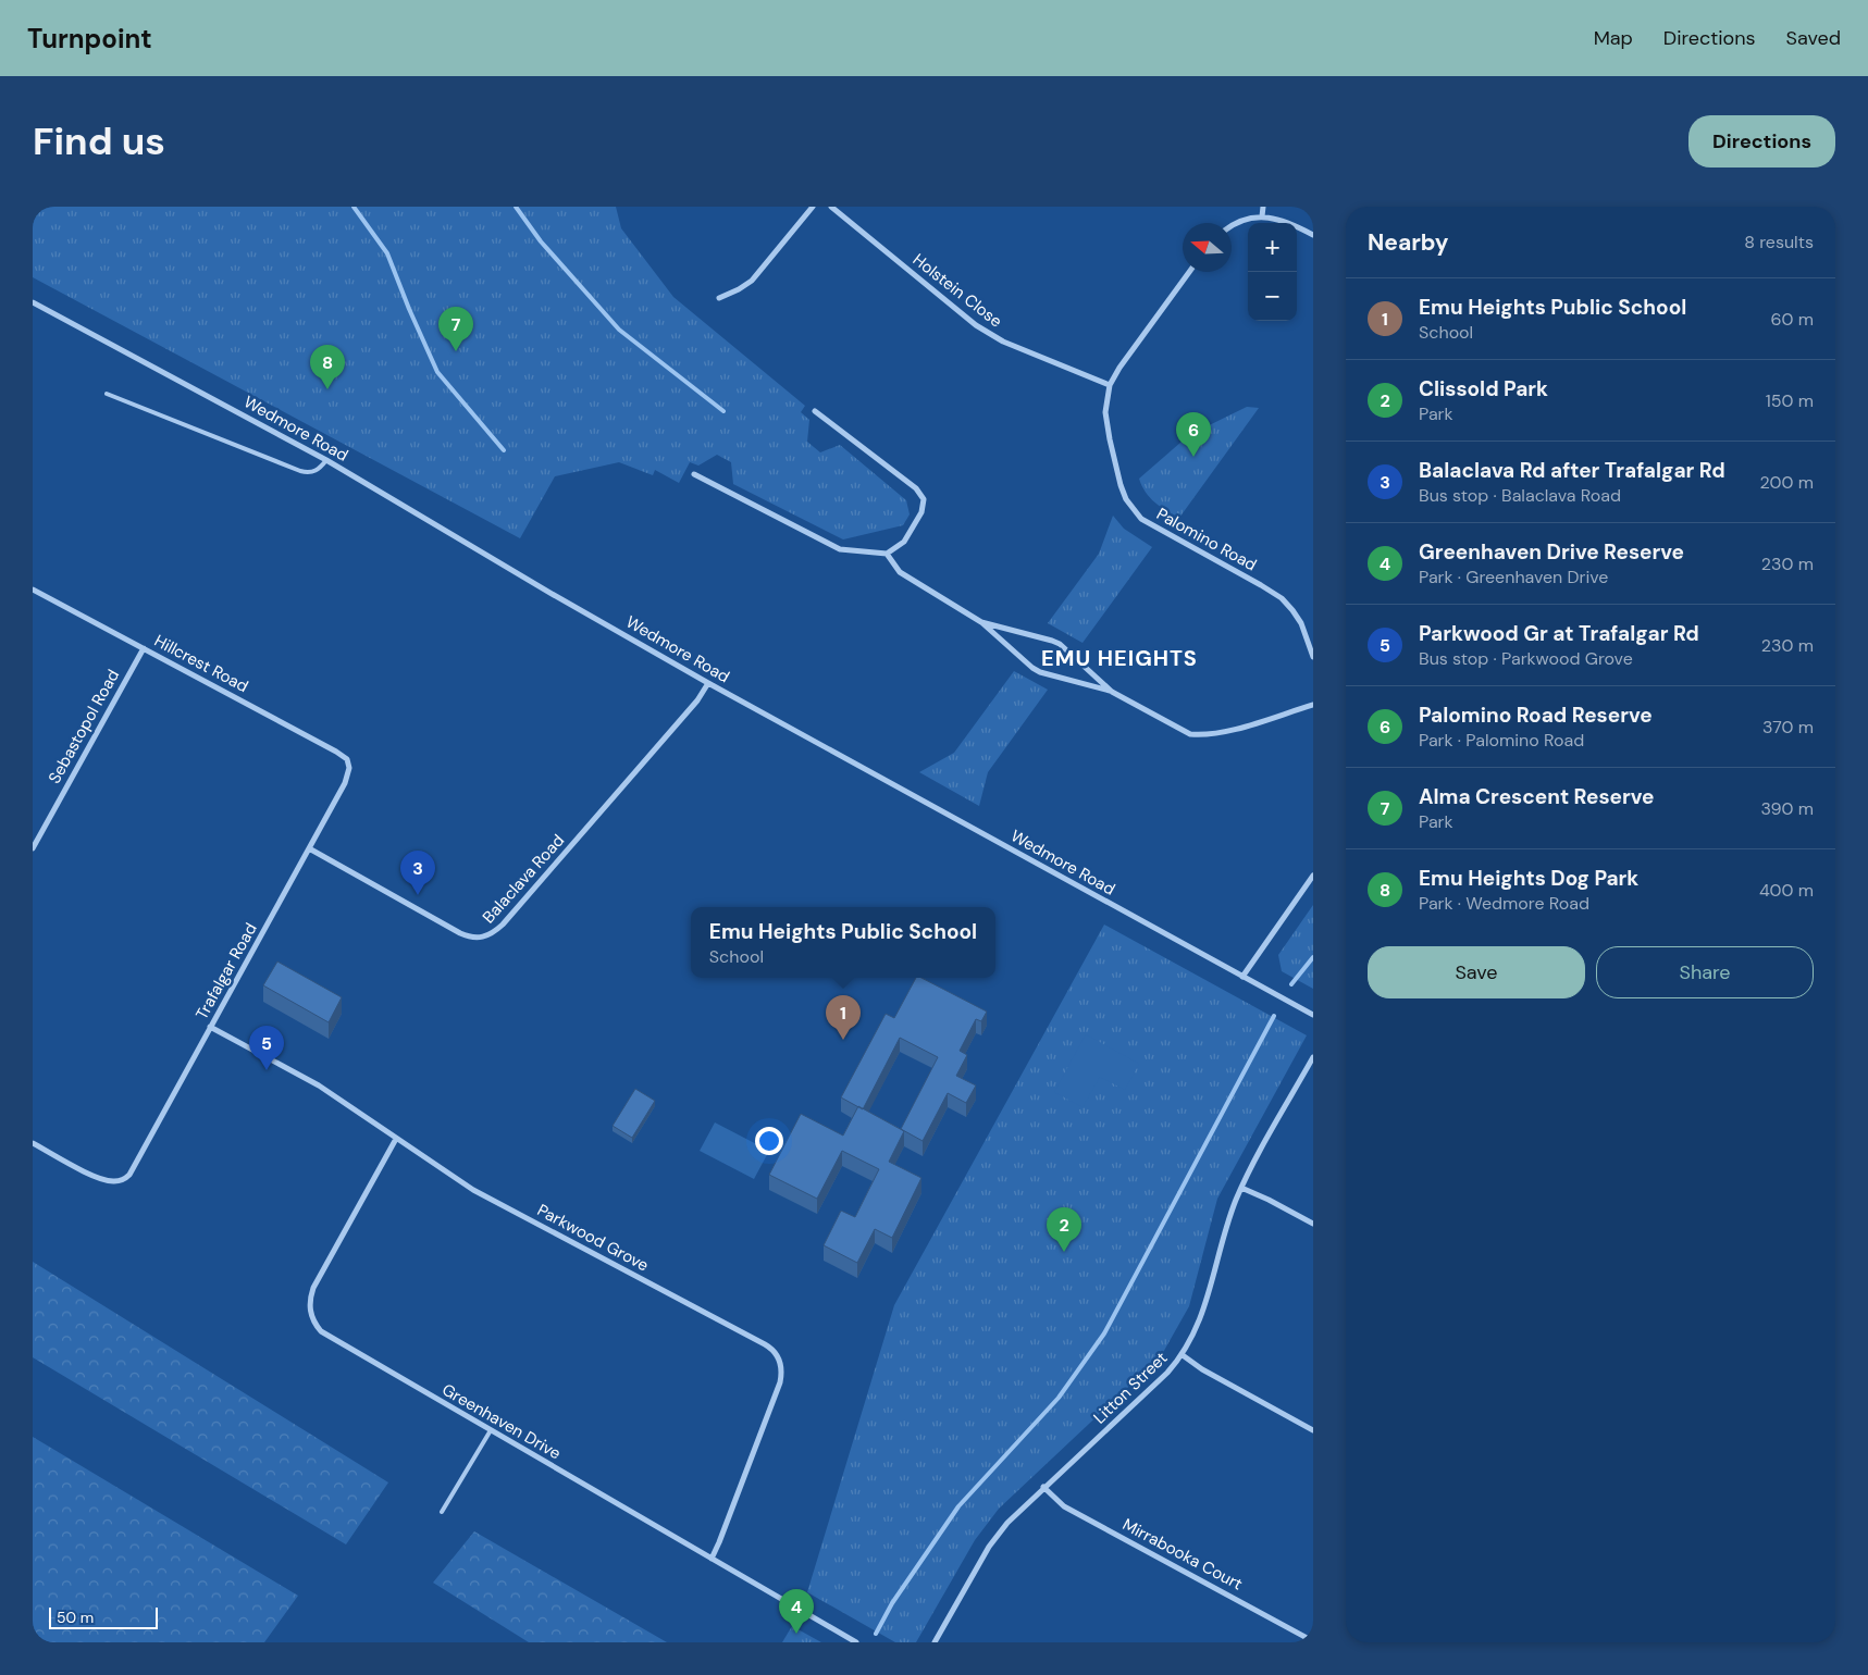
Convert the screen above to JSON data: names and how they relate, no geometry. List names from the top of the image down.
{
  "streets": {
    "street": [
      "Holstein Close",
      "Wedmore Road",
      "Palomino Road",
      "Hillcrest Road",
      "Sebastopol Road",
      "Balaclava Road",
      "Trafalgar Road",
      "Parkwood Grove",
      "Litton Street",
      "Greenhaven Drive",
      "Mirrabooka Court"
    ]
  },
  "crossings": [
    ["Holstein Close", "Palomino Road"],
    ["Wedmore Road", "Balaclava Road"],
    ["Hillcrest Road", "Sebastopol Road"],
    ["Hillcrest Road", "Trafalgar Road"],
    ["Balaclava Road", "Trafalgar Road"],
    ["Trafalgar Road", "Parkwood Grove"],
    ["Parkwood Grove", "Greenhaven Drive"],
    ["Litton Street", "Mirrabooka Court"]
  ],
  "districts": ["EMU HEIGHTS"],
  "scale_bar": "50 m",
  "north": "left",
  "page": {
    "header": "Turnpoint",
    "nav": ["Map", "Directions", "Saved"],
    "buttons": [
      "Directions",
      ["Save", "Share"]
    ],
    "title": "Find us",
    "heading": ["Nearby", "8 results"],
    "map_buttons": ["+", "−"],
    "list": [
      {
        "mark": "1",
        "name": "Emu Heights Public School",
        "note": "School",
        "value": "60 m"
      },
      {
        "mark": "2",
        "name": "Clissold Park",
        "note": "Park",
        "value": "150 m"
      },
      {
        "mark": "3",
        "name": "Balaclava Rd after Trafalgar Rd",
        "note": "Bus stop · Balaclava Road",
        "value": "200 m"
      },
      {
        "mark": "4",
        "name": "Greenhaven Drive Reserve",
        "note": "Park · Greenhaven Drive",
        "value": "230 m"
      },
      {
        "mark": "5",
        "name": "Parkwood Gr at Trafalgar Rd",
        "note": "Bus stop · Parkwood Grove",
        "value": "230 m"
      },
      {
        "mark": "6",
        "name": "Palomino Road Reserve",
        "note": "Park · Palomino Road",
        "value": "370 m"
      },
      {
        "mark": "7",
        "name": "Alma Crescent Reserve",
        "note": "Park",
        "value": "390 m"
      },
      {
        "mark": "8",
        "name": "Emu Heights Dog Park",
        "note": "Park · Wedmore Road",
        "value": "400 m"
      }
    ],
    "pins": [
      "7",
      "8",
      "6",
      "3",
      "1",
      "5",
      "2",
      "4"
    ],
    "popup": ["Emu Heights Public School", "School"],
    "scale": "50 m"
  }
}
